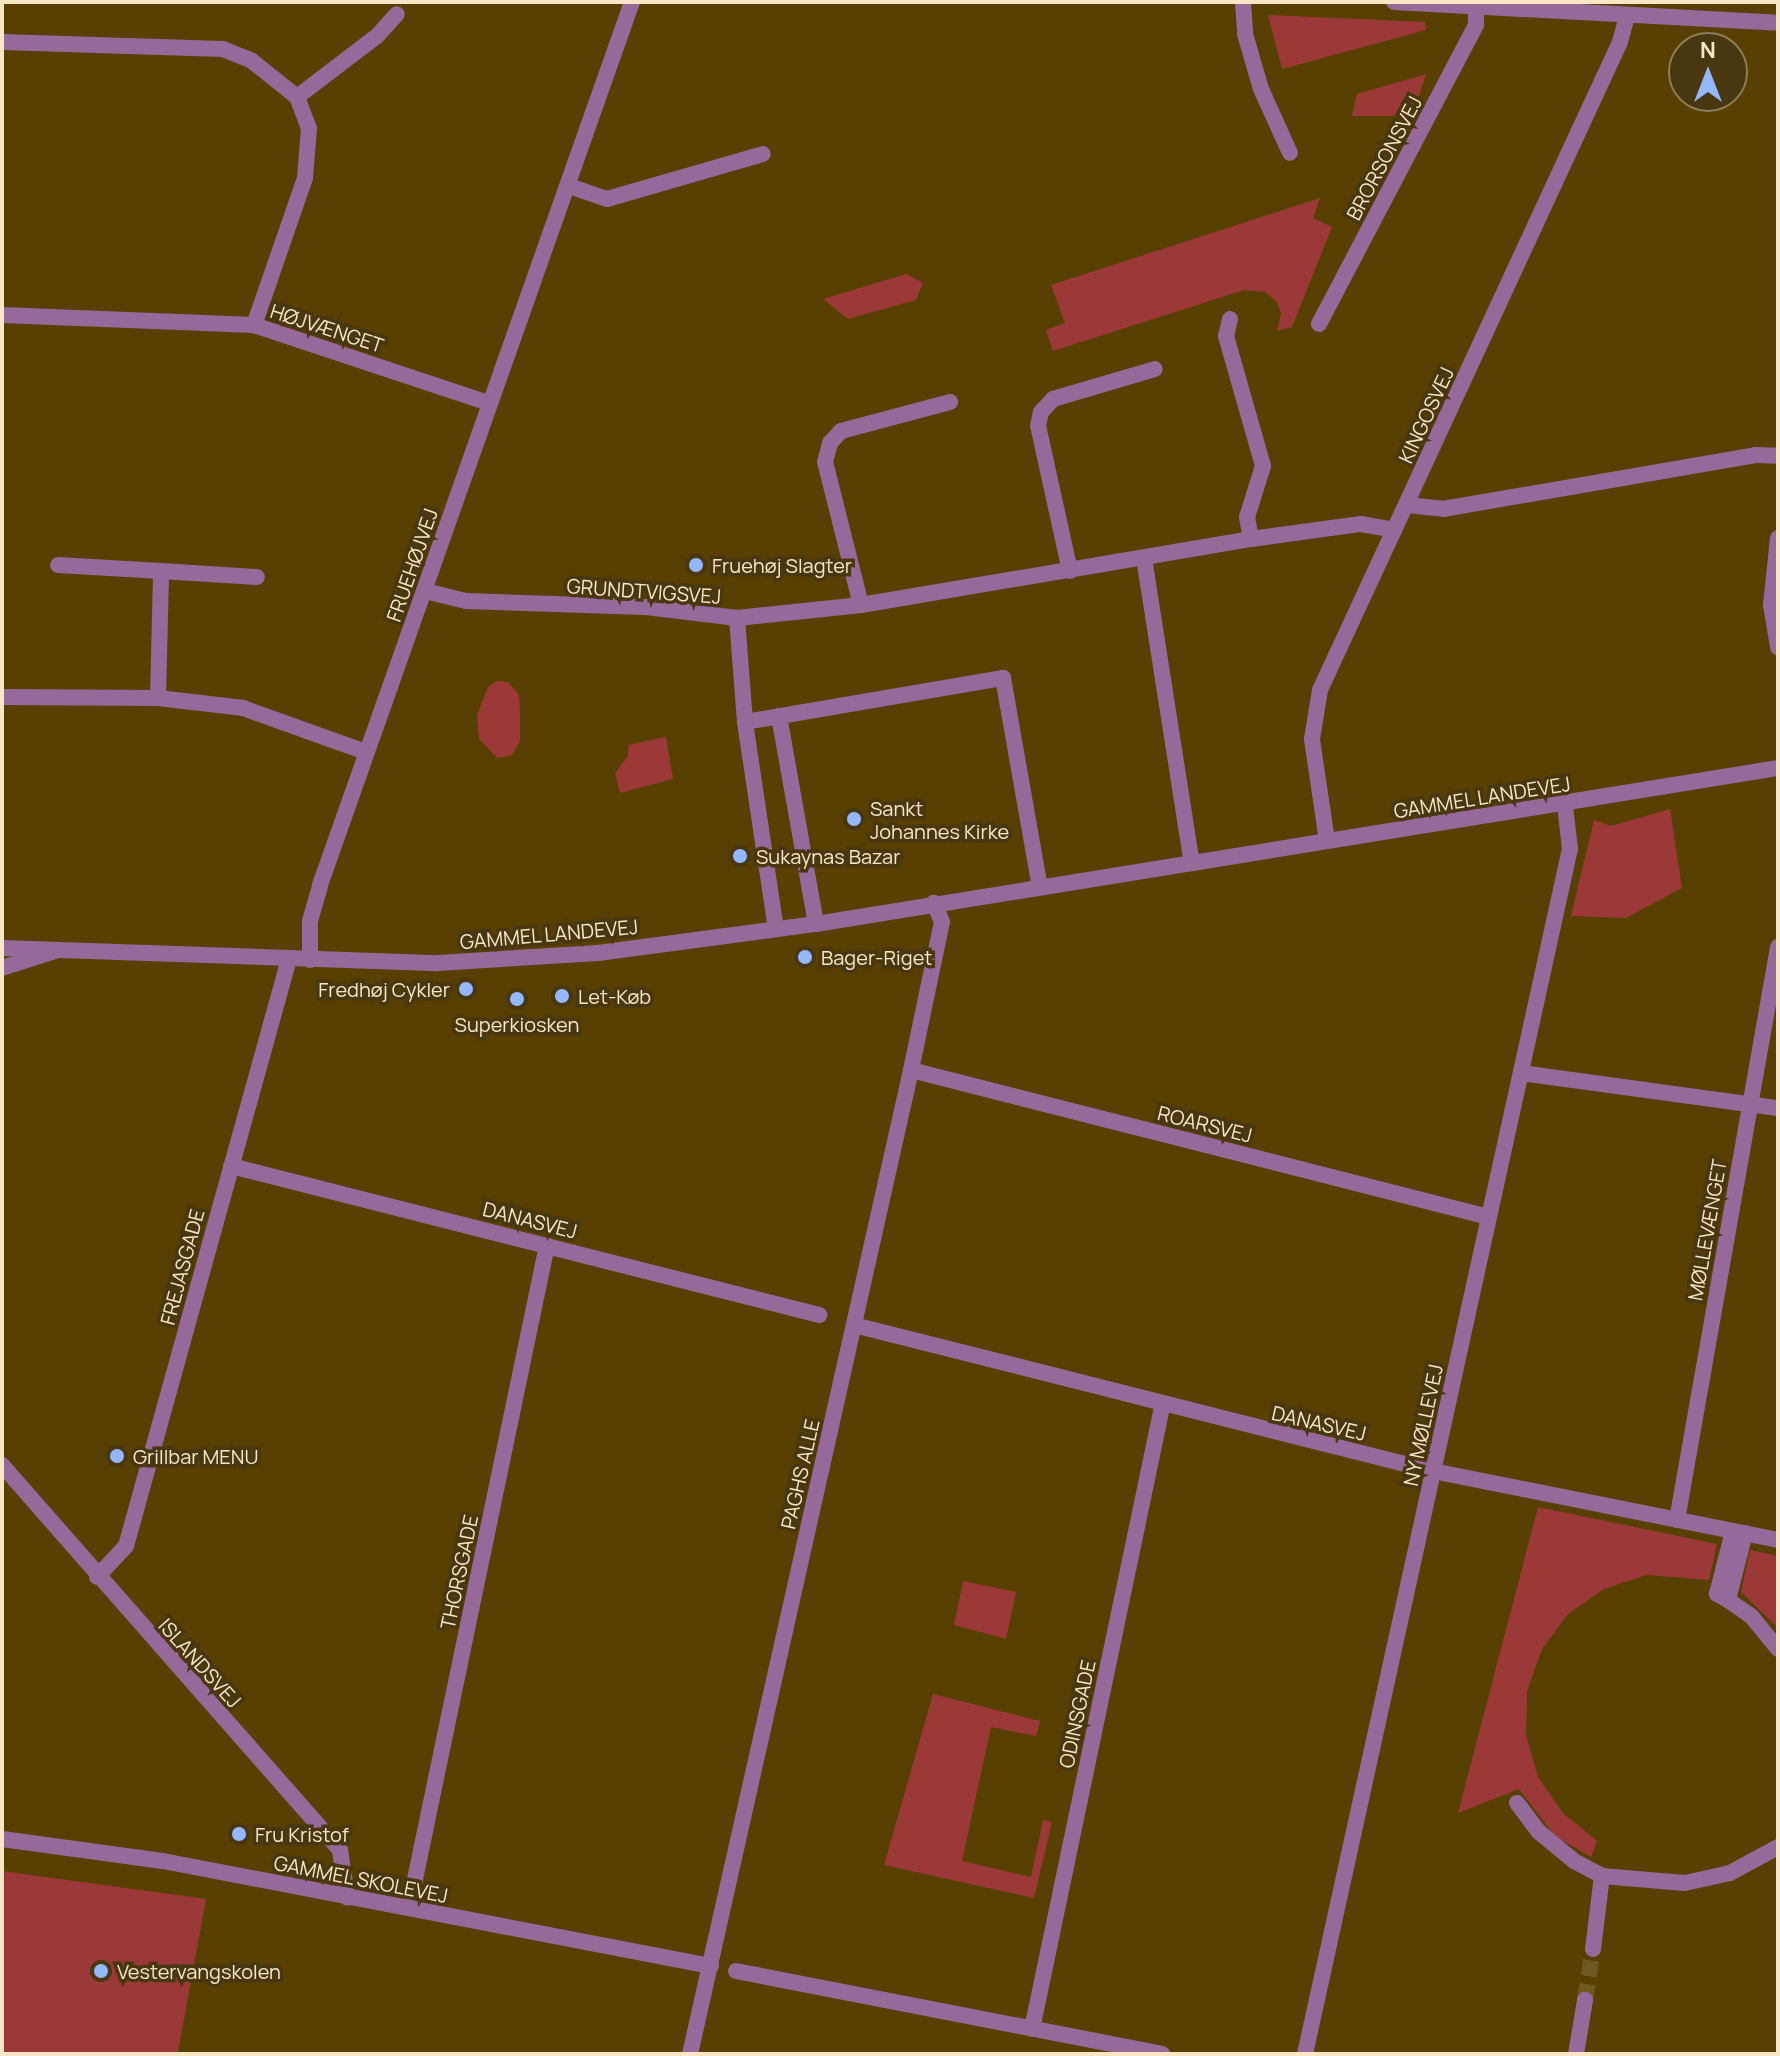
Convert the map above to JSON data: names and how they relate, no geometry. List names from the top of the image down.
{
  "streets": {
    "street": [
      "BRORSONSVEJ",
      "HØJVÆNGET",
      "KINGOSVEJ",
      "FRUEHØJVEJ",
      "GRUNDTVIGSVEJ",
      "GAMMEL LANDEVEJ",
      "ROARSVEJ",
      "DANASVEJ",
      "MØLLEVÆNGET",
      "FREJASGADE",
      "NY MØLLEVEJ",
      "PAGHS ALLE",
      "THORSGADE",
      "ISLANDSVEJ",
      "ODINSGADE",
      "GAMMEL SKOLEVEJ"
    ]
  },
  "crossings": [
    ["HØJVÆNGET", "FRUEHØJVEJ"],
    ["KINGOSVEJ", "GRUNDTVIGSVEJ"],
    ["KINGOSVEJ", "GAMMEL LANDEVEJ"],
    ["FRUEHØJVEJ", "GRUNDTVIGSVEJ"],
    ["FRUEHØJVEJ", "GAMMEL LANDEVEJ"],
    ["GAMMEL LANDEVEJ", "FREJASGADE"],
    ["GAMMEL LANDEVEJ", "NY MØLLEVEJ"],
    ["GAMMEL LANDEVEJ", "PAGHS ALLE"],
    ["ROARSVEJ", "NY MØLLEVEJ"],
    ["ROARSVEJ", "PAGHS ALLE"],
    ["DANASVEJ", "MØLLEVÆNGET"],
    ["DANASVEJ", "FREJASGADE"],
    ["DANASVEJ", "NY MØLLEVEJ"],
    ["DANASVEJ", "PAGHS ALLE"],
    ["DANASVEJ", "THORSGADE"],
    ["DANASVEJ", "ODINSGADE"],
    ["FREJASGADE", "ISLANDSVEJ"],
    ["PAGHS ALLE", "GAMMEL SKOLEVEJ"],
    ["THORSGADE", "GAMMEL SKOLEVEJ"],
    ["ISLANDSVEJ", "GAMMEL SKOLEVEJ"]
  ],
  "places": [
    "Fruehøj Slagter",
    "Sankt Johannes Kirke",
    "Sukaynas Bazar",
    "Bager-Riget",
    "Fredhøj Cykler",
    "Let-Køb",
    "Superkiosken",
    "Grillbar MENU",
    "Fru Kristof",
    "Vestervangskolen"
  ],
  "north": "top"
}
